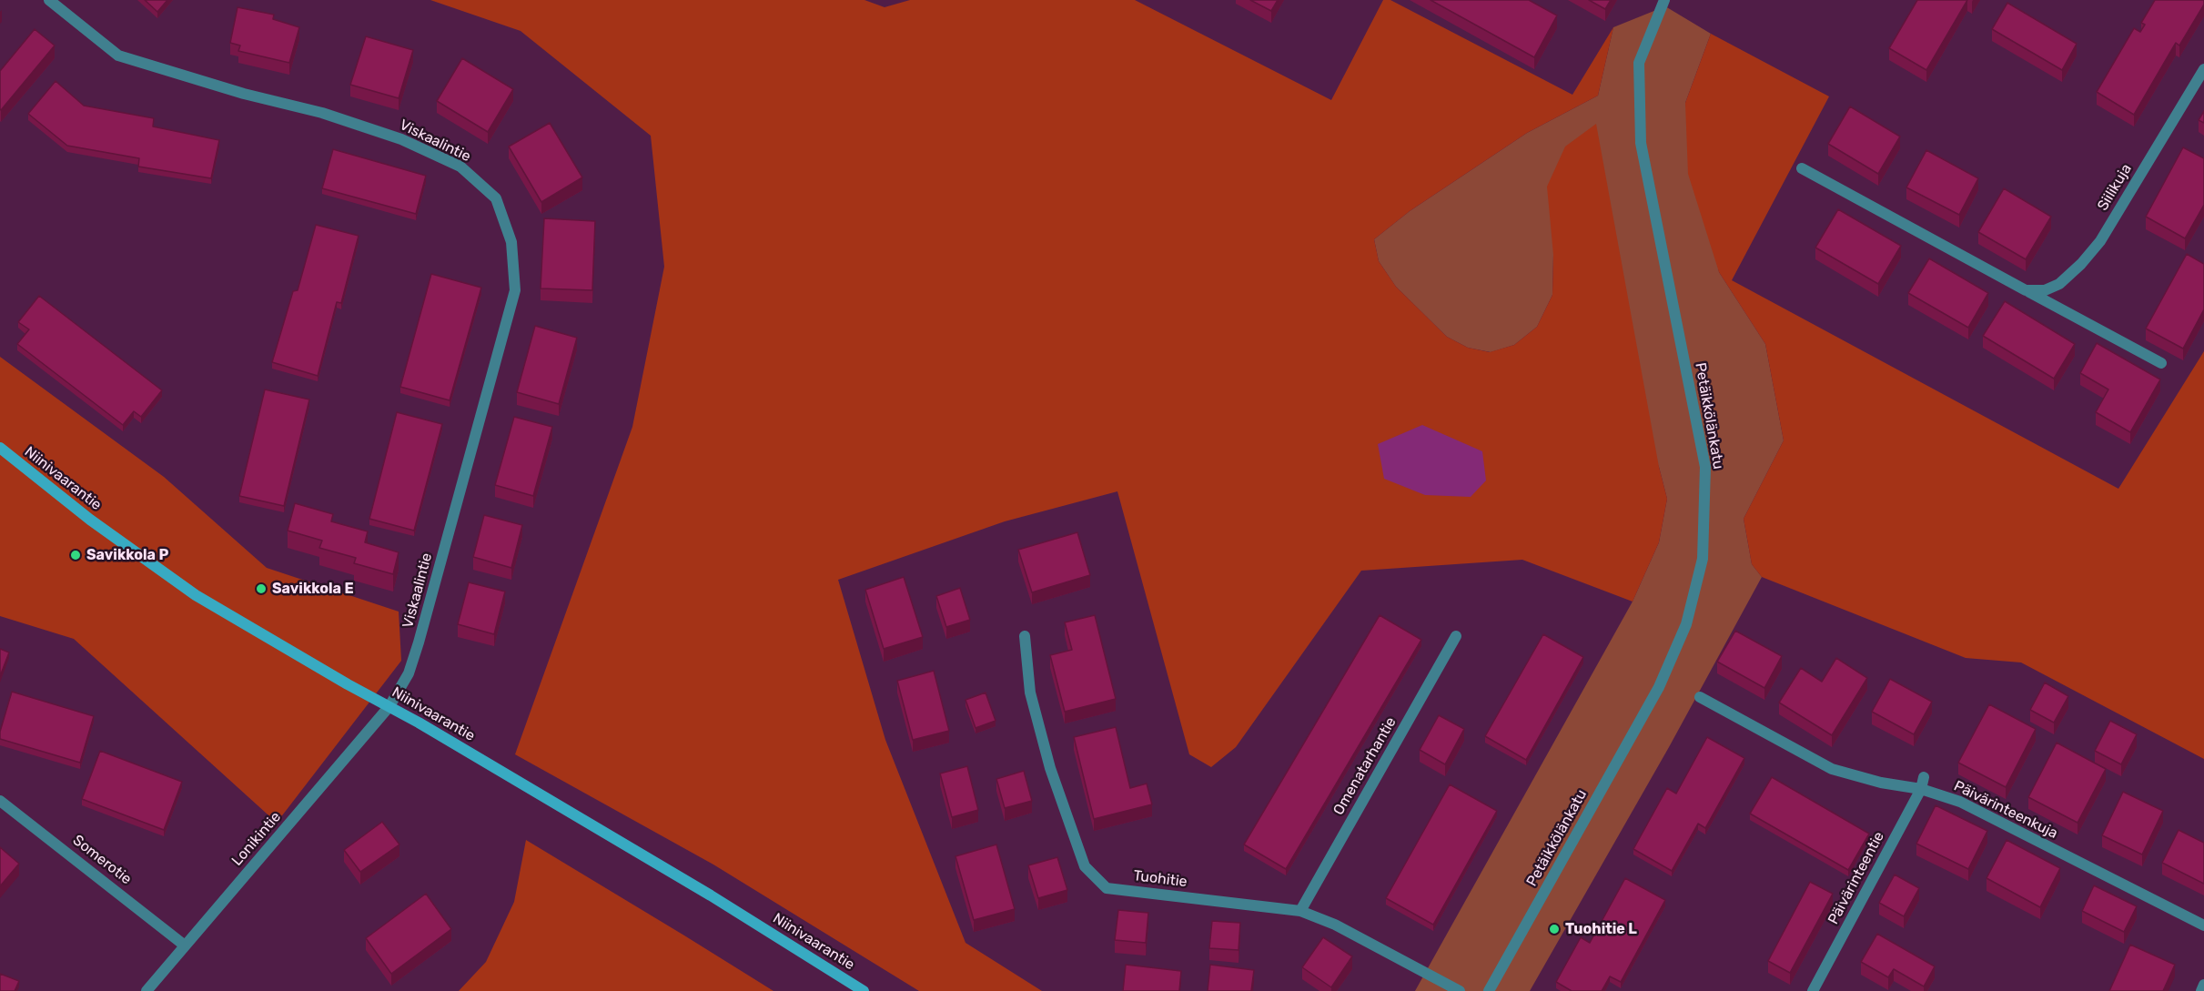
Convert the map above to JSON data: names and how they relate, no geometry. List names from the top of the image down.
{
  "streets": {
    "main road": ["Niinivaarantie"],
    "street": [
      "Viskaalintie",
      "Siilikuja",
      "Petäikkölänkatu",
      "Omenatarhantie",
      "Päivärinteenkuja",
      "Lonikintie",
      "Somerotie",
      "Päivärinteentie",
      "Tuohitie"
    ]
  },
  "crossings": [
    ["Viskaalintie", "Niinivaarantie"],
    ["Viskaalintie", "Lonikintie"],
    ["Niinivaarantie", "Lonikintie"],
    ["Omenatarhantie", "Tuohitie"],
    ["Päivärinteenkuja", "Päivärinteentie"],
    ["Lonikintie", "Somerotie"]
  ],
  "places": ["Savikkola P", "Savikkola E", "Tuohitie L"]
}
